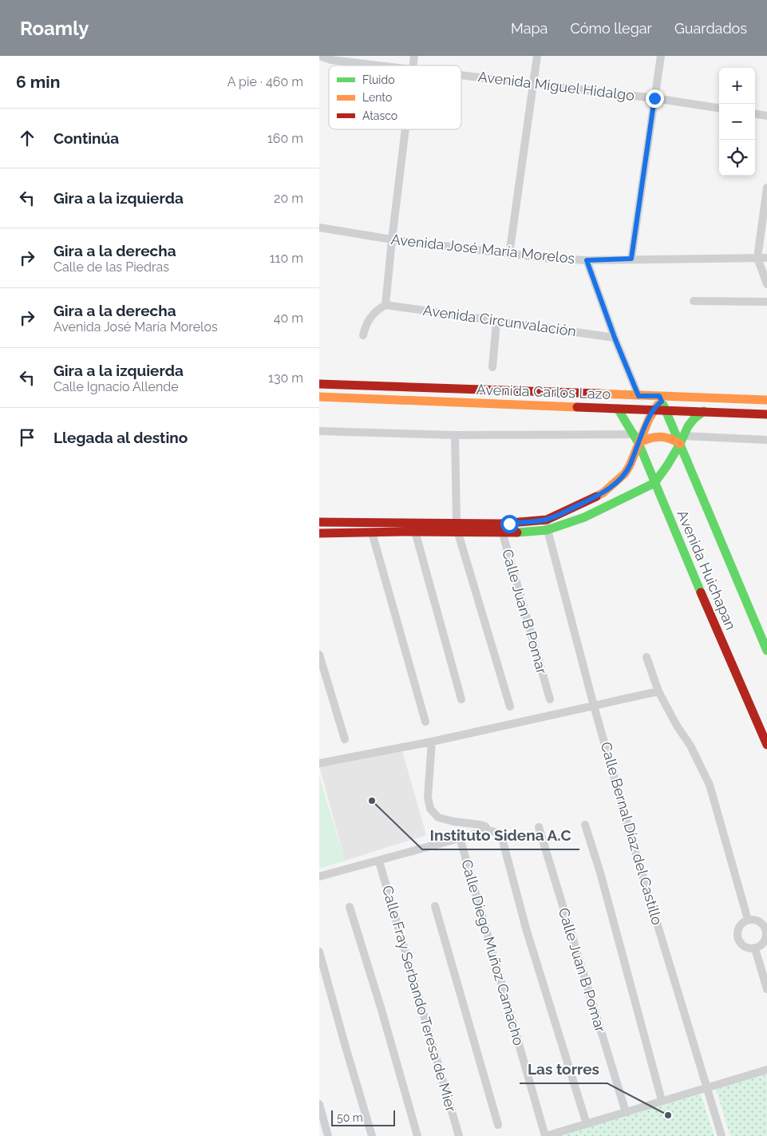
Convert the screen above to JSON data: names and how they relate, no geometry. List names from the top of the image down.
{
  "streets": {
    "street": [
      "Avenida Miguel Hidalgo",
      "Avenida José María Morelos",
      "Avenida Circunvalación",
      "Avenida Carlos Lazo",
      "Avenida Huichapan",
      "Calle Juan B Pomar",
      "Calle Bernal Díaz del Castillo",
      "Calle Diego Muñoz Camacho",
      "Calle Fray Serbando Teresa de Mier"
    ]
  },
  "crossings": [
    ["Avenida Carlos Lazo", "Avenida Huichapan"]
  ],
  "places": ["Instituto Sidena A.C", "Las torres"],
  "legend": ["Fluido", "Lento", "Atasco"],
  "scale_bar": "50 m",
  "page": {
    "header": "Roamly",
    "nav": ["Mapa", "Cómo llegar", "Guardados"],
    "heading": ["6 min", "A pie · 460 m"],
    "map_buttons": ["+", "−"],
    "list": [
      ["Continúa", "160 m"],
      ["Gira a la izquierda", "20 m"],
      ["Gira a la derecha", "Calle de las Piedras", "110 m"],
      ["Gira a la derecha", "Avenida José María Morelos", "40 m"],
      ["Gira a la izquierda", "Calle Ignacio Allende", "130 m"],
      "Llegada al destino"
    ],
    "scale": "50 m"
  }
}
